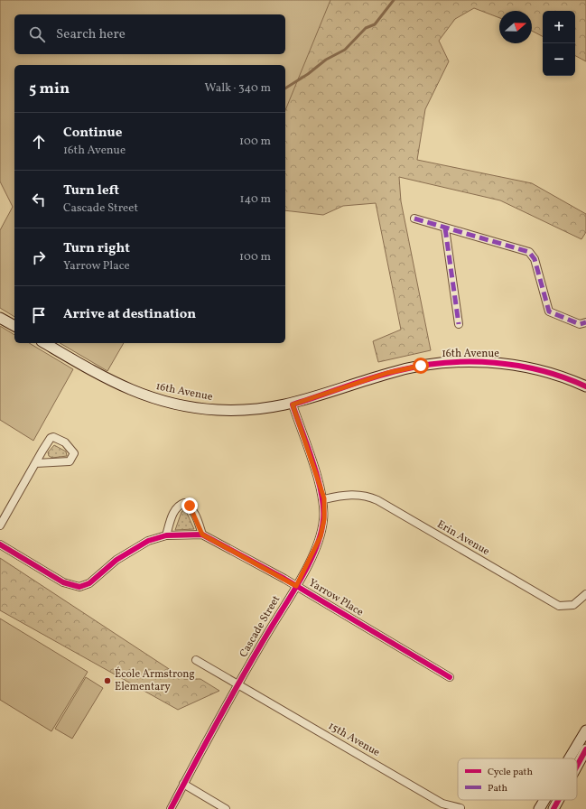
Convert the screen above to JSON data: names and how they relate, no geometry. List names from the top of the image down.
{
  "streets": {
    "street": [
      "16th Avenue",
      "Erin Avenue",
      "Yarrow Place",
      "Cascade Street",
      "15th Avenue"
    ]
  },
  "crossings": [
    ["16th Avenue", "Cascade Street"],
    ["Erin Avenue", "Cascade Street"],
    ["Yarrow Place", "Cascade Street"],
    ["Cascade Street", "15th Avenue"]
  ],
  "places": ["École Armstrong Elementary"],
  "legend": ["Cycle path", "Path"],
  "north": "right",
  "page": {
    "map_buttons": ["+", "−"],
    "search": "Search here",
    "heading": ["5 min", "Walk · 340 m"],
    "list": [
      ["Continue", "16th Avenue", "100 m"],
      ["Turn left", "Cascade Street", "140 m"],
      ["Turn right", "Yarrow Place", "100 m"],
      "Arrive at destination"
    ]
  }
}
